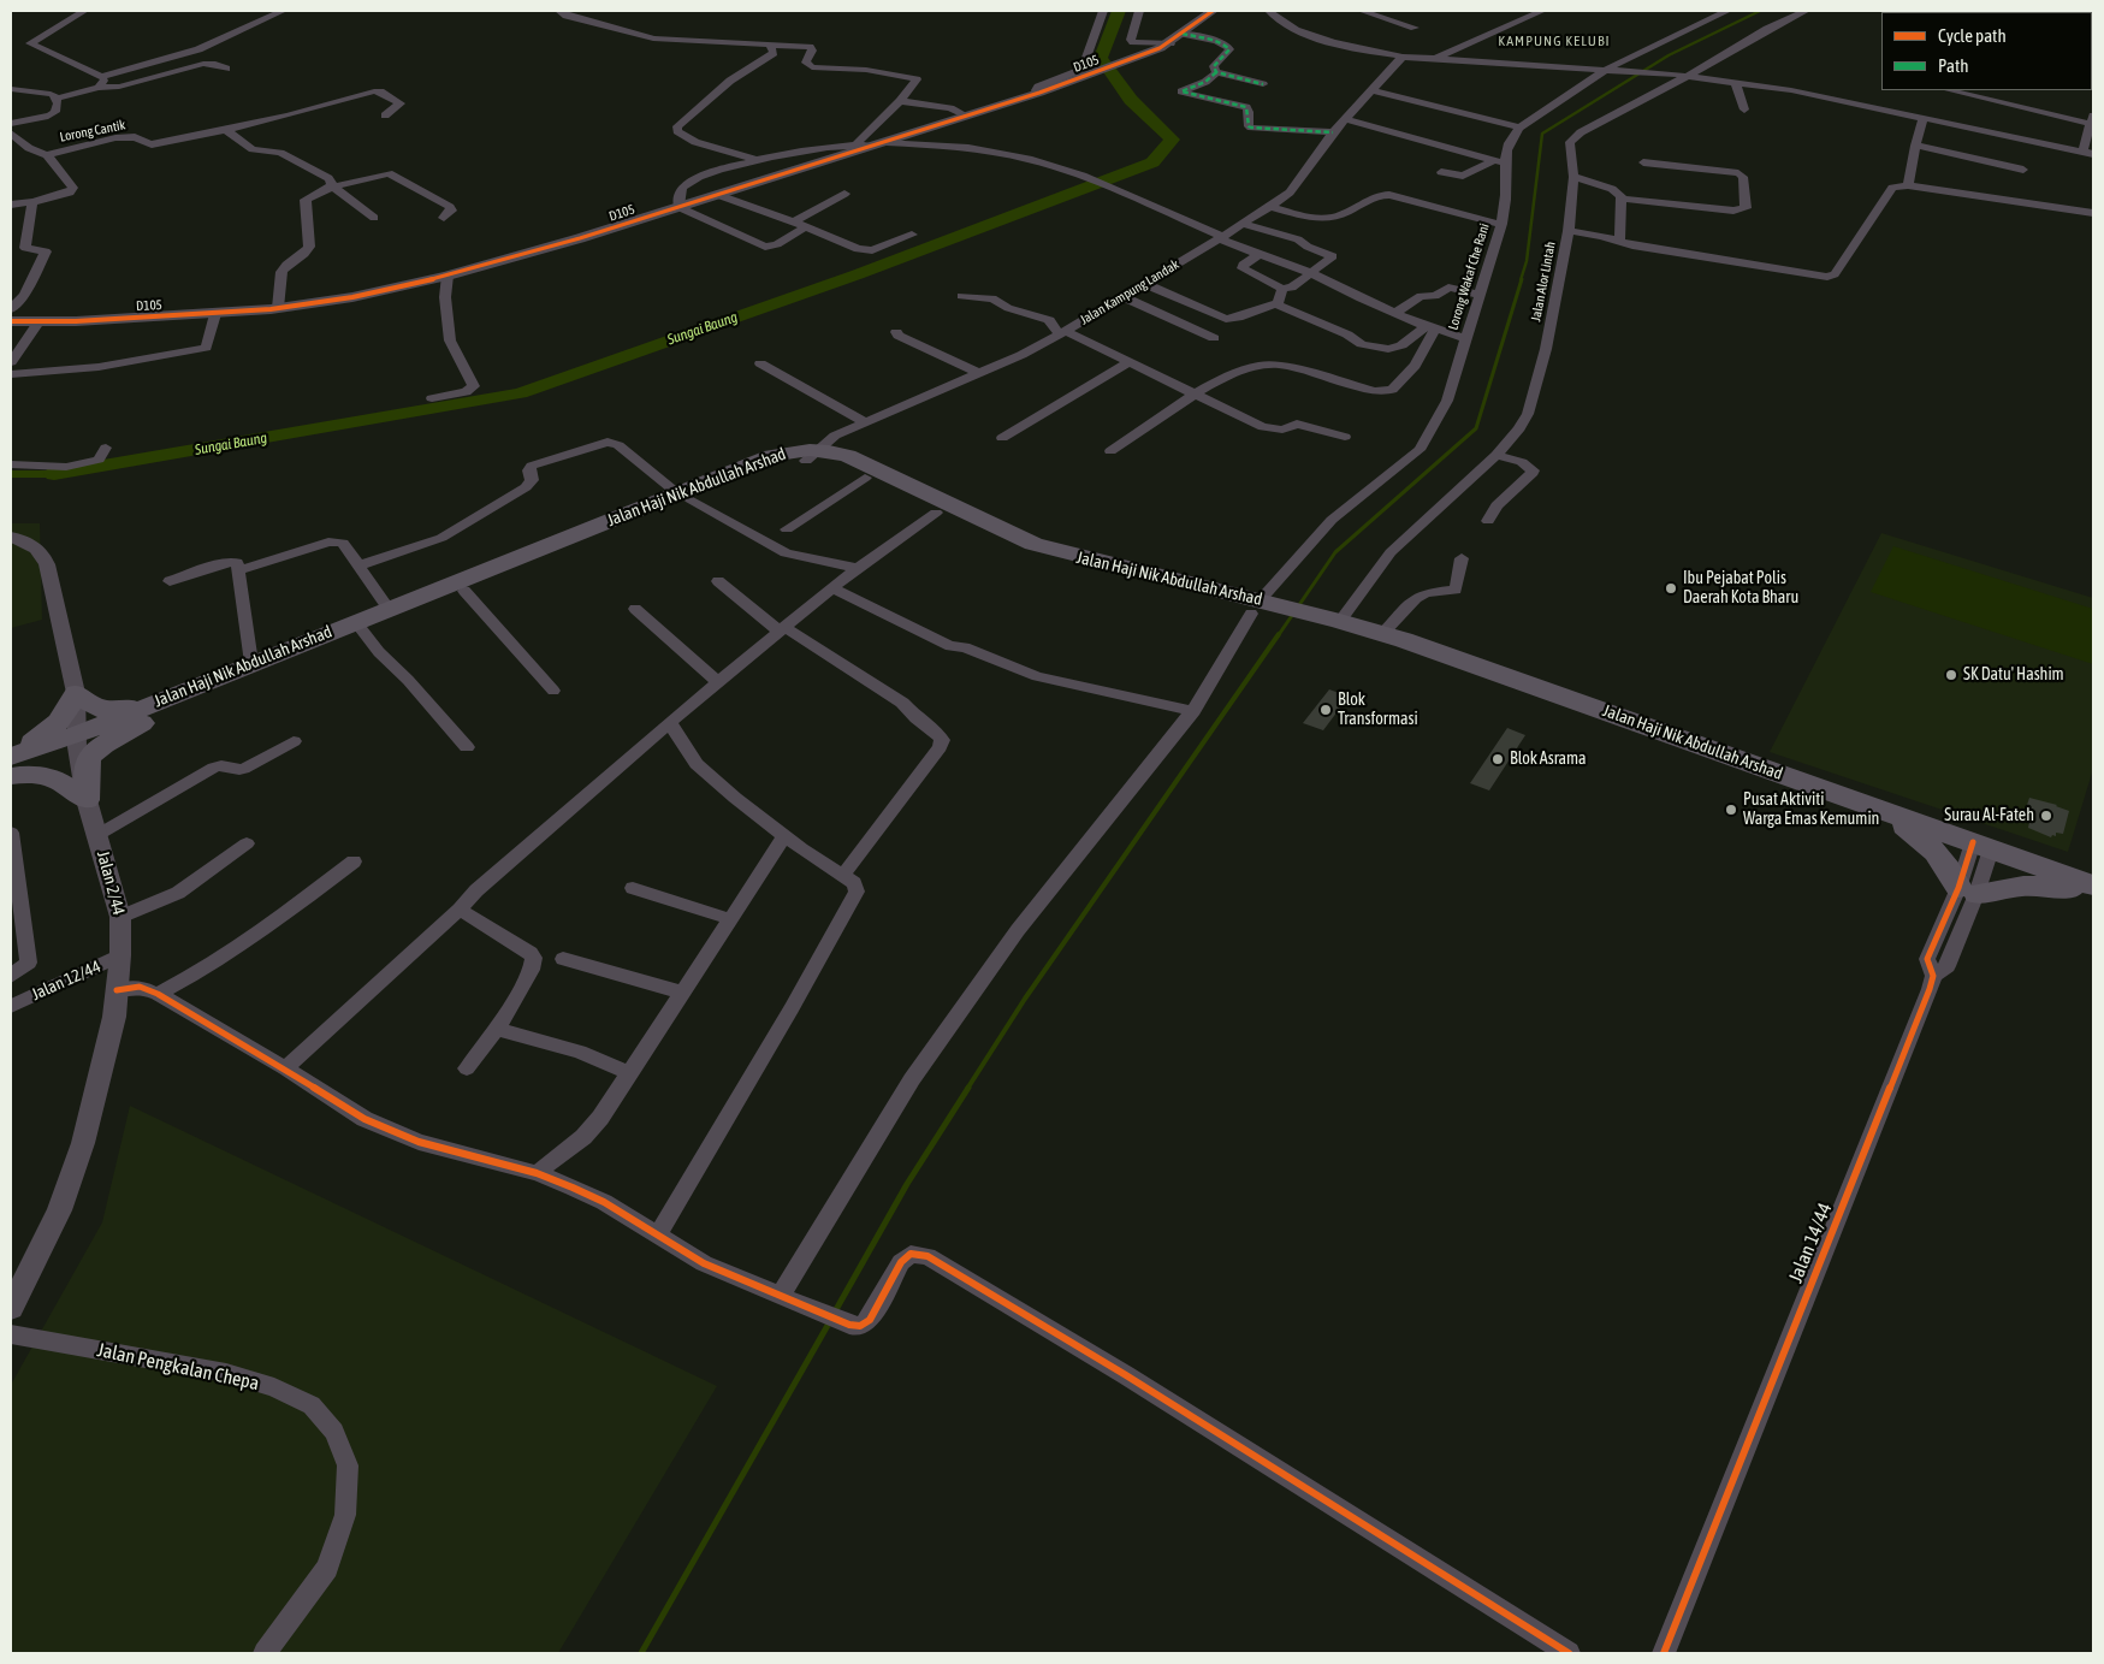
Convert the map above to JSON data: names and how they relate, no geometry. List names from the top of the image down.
{
  "streets": {
    "main road": ["Jalan Haji Nik Abdullah Arshad"],
    "street": [
      "D105",
      "Lorong Cantik",
      "Lorong Wakaf Che Rani",
      "Jalan Alor Lintah",
      "Jalan Kampung Landak",
      "Jalan 2/44",
      "Jalan 12/44",
      "Jalan 14/44",
      "Jalan Pengkalan Chepa"
    ]
  },
  "crossings": [
    ["Lorong Wakaf Che Rani", "Jalan Haji Nik Abdullah Arshad"],
    ["Jalan Alor Lintah", "Jalan Haji Nik Abdullah Arshad"],
    ["Jalan Kampung Landak", "Jalan Haji Nik Abdullah Arshad"],
    ["Jalan Haji Nik Abdullah Arshad", "Jalan 2/44"],
    ["Jalan Haji Nik Abdullah Arshad", "Jalan 14/44"],
    ["Jalan 2/44", "Jalan 12/44"]
  ],
  "districts": ["KAMPUNG KELUBI"],
  "water": ["Sungai Baung"],
  "places": [
    "Ibu Pejabat Polis Daerah Kota Bharu",
    "SK Datu' Hashim",
    "Blok Transformasi",
    "Blok Asrama",
    "Pusat Aktiviti Warga Emas Kemumin",
    "Surau Al-Fateh"
  ],
  "legend": ["Cycle path", "Path"]
}
